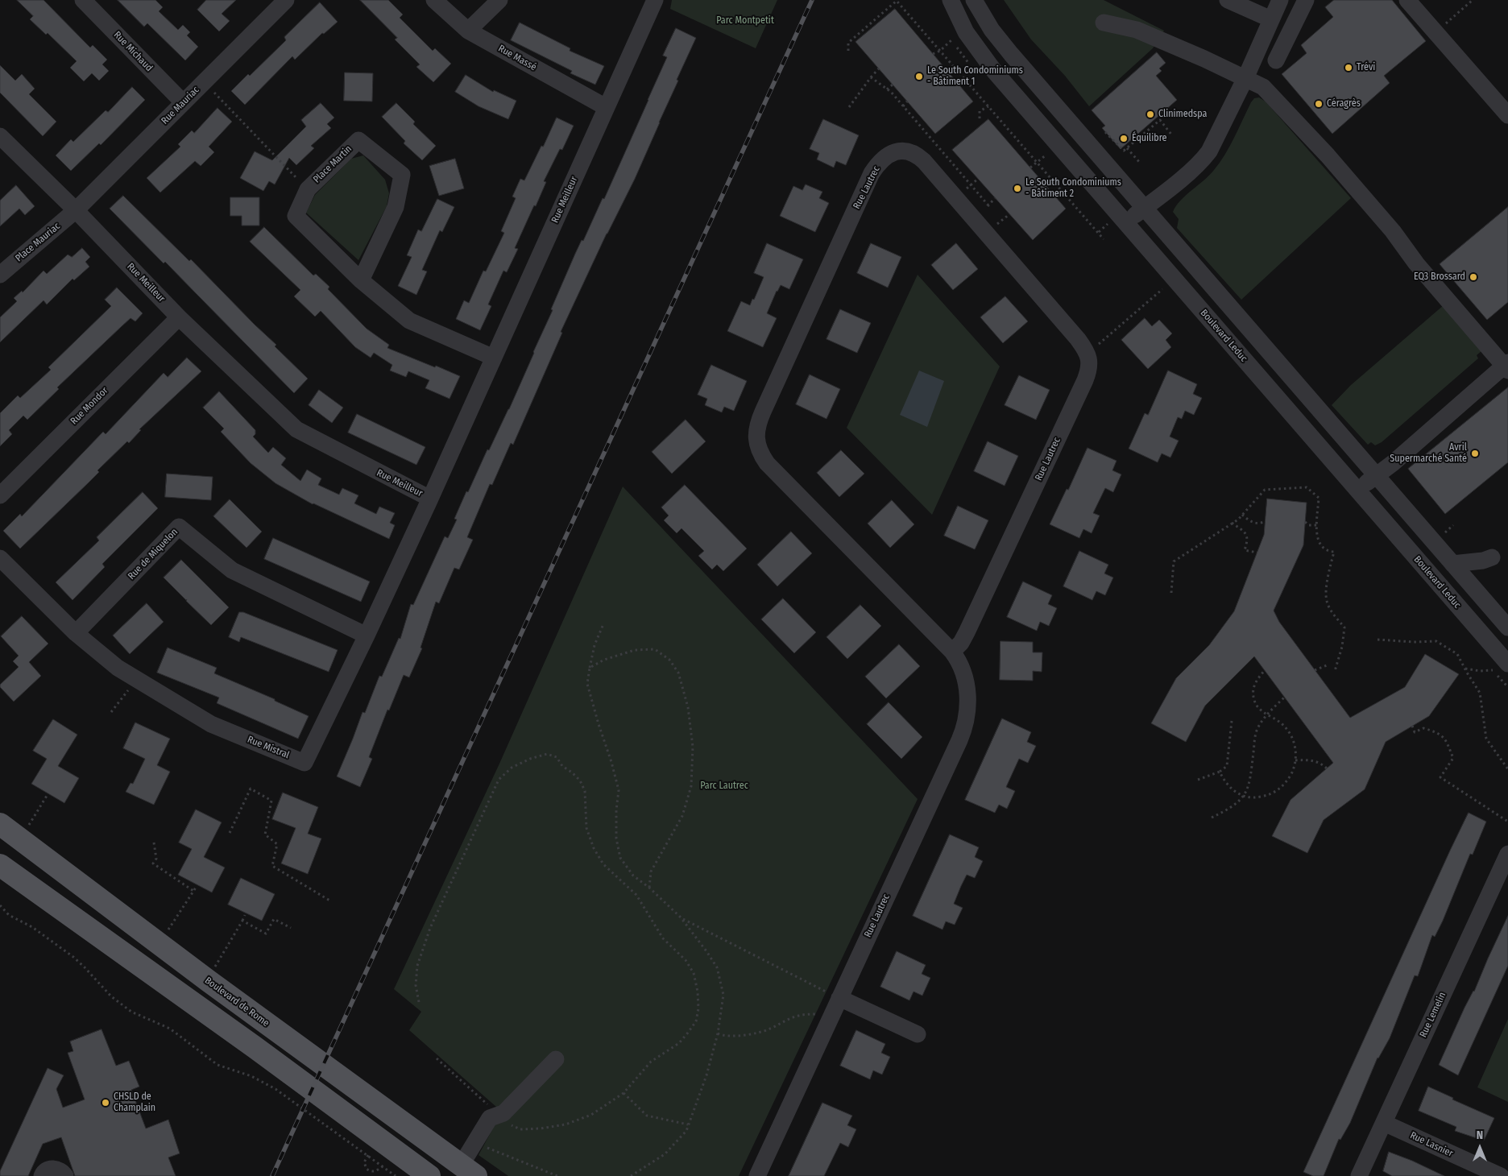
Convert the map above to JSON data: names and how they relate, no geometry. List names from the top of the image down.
{
  "streets": {
    "main road": ["Boulevard de Rome"],
    "street": [
      "Rue Michaud",
      "Rue Massé",
      "Rue Mauriac",
      "Place Martin",
      "Rue Lautrec",
      "Rue Meilleur",
      "Place Mauriac",
      "Boulevard Leduc",
      "Rue Mondor",
      "Rue de Miquelon",
      "Rue Mistral",
      "Rue Lemelin",
      "Rue Lasnier"
    ]
  },
  "crossings": [
    ["Rue Michaud", "Rue Mauriac"],
    ["Rue Massé", "Rue Meilleur"],
    ["Rue Mauriac", "Rue Meilleur"],
    ["Rue Mauriac", "Place Mauriac"],
    ["Place Martin", "Rue Meilleur"],
    ["Rue Meilleur", "Place Mauriac"],
    ["Rue Meilleur", "Rue Mondor"],
    ["Rue Meilleur", "Rue Mistral"],
    ["Rue de Miquelon", "Rue Mistral"],
    ["Rue Lemelin", "Rue Lasnier"]
  ],
  "parks": ["Parc Montpetit", "Parc Lautrec"],
  "places": [
    "Trévi",
    "Le South Condominiums - Bâtiment 1",
    "Céragrès",
    "Clinimedspa",
    "Équilibre",
    "Le South Condominiums - Bâtiment 2",
    "EQ3 Brossard",
    "Avril Supermarché Santé",
    "CHSLD de Champlain"
  ],
  "north": "top"
}
